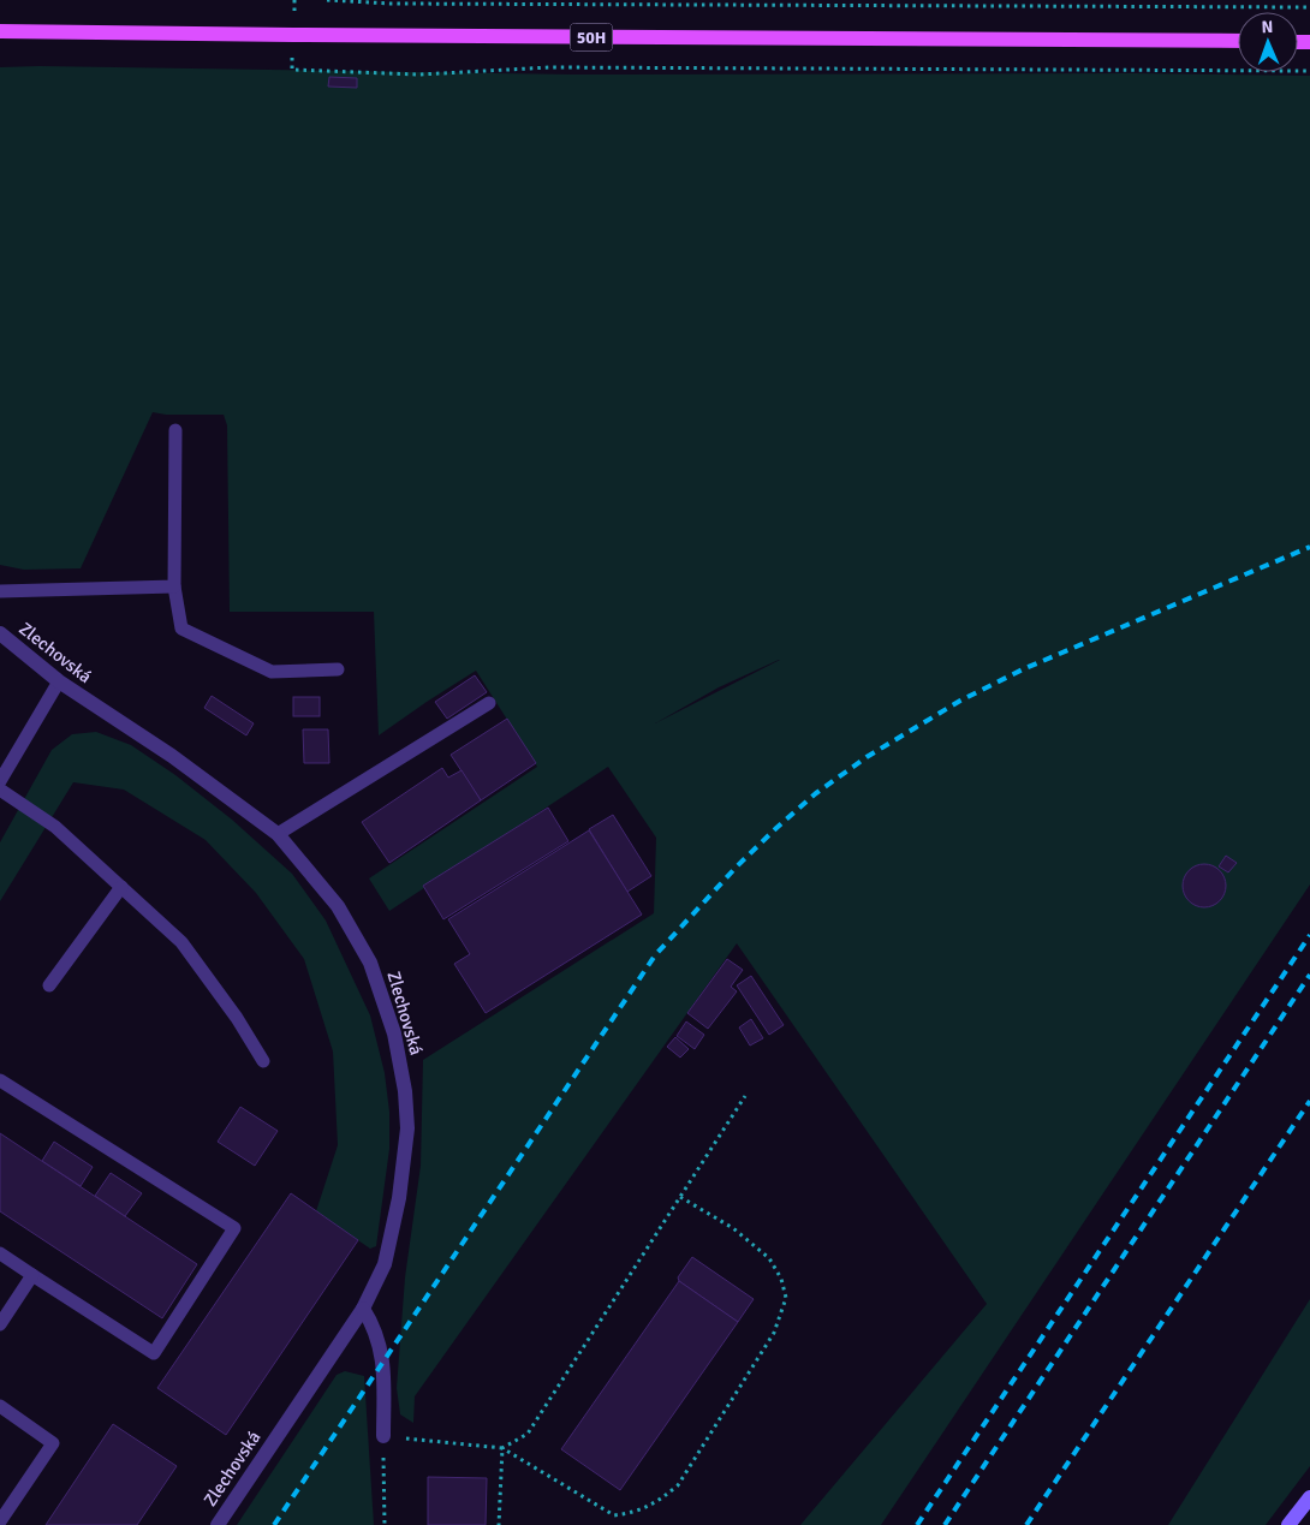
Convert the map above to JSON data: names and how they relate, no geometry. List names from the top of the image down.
{
  "streets": {
    "main road": ["50H"],
    "street": ["Zlechovská"]
  },
  "north": "top"
}
